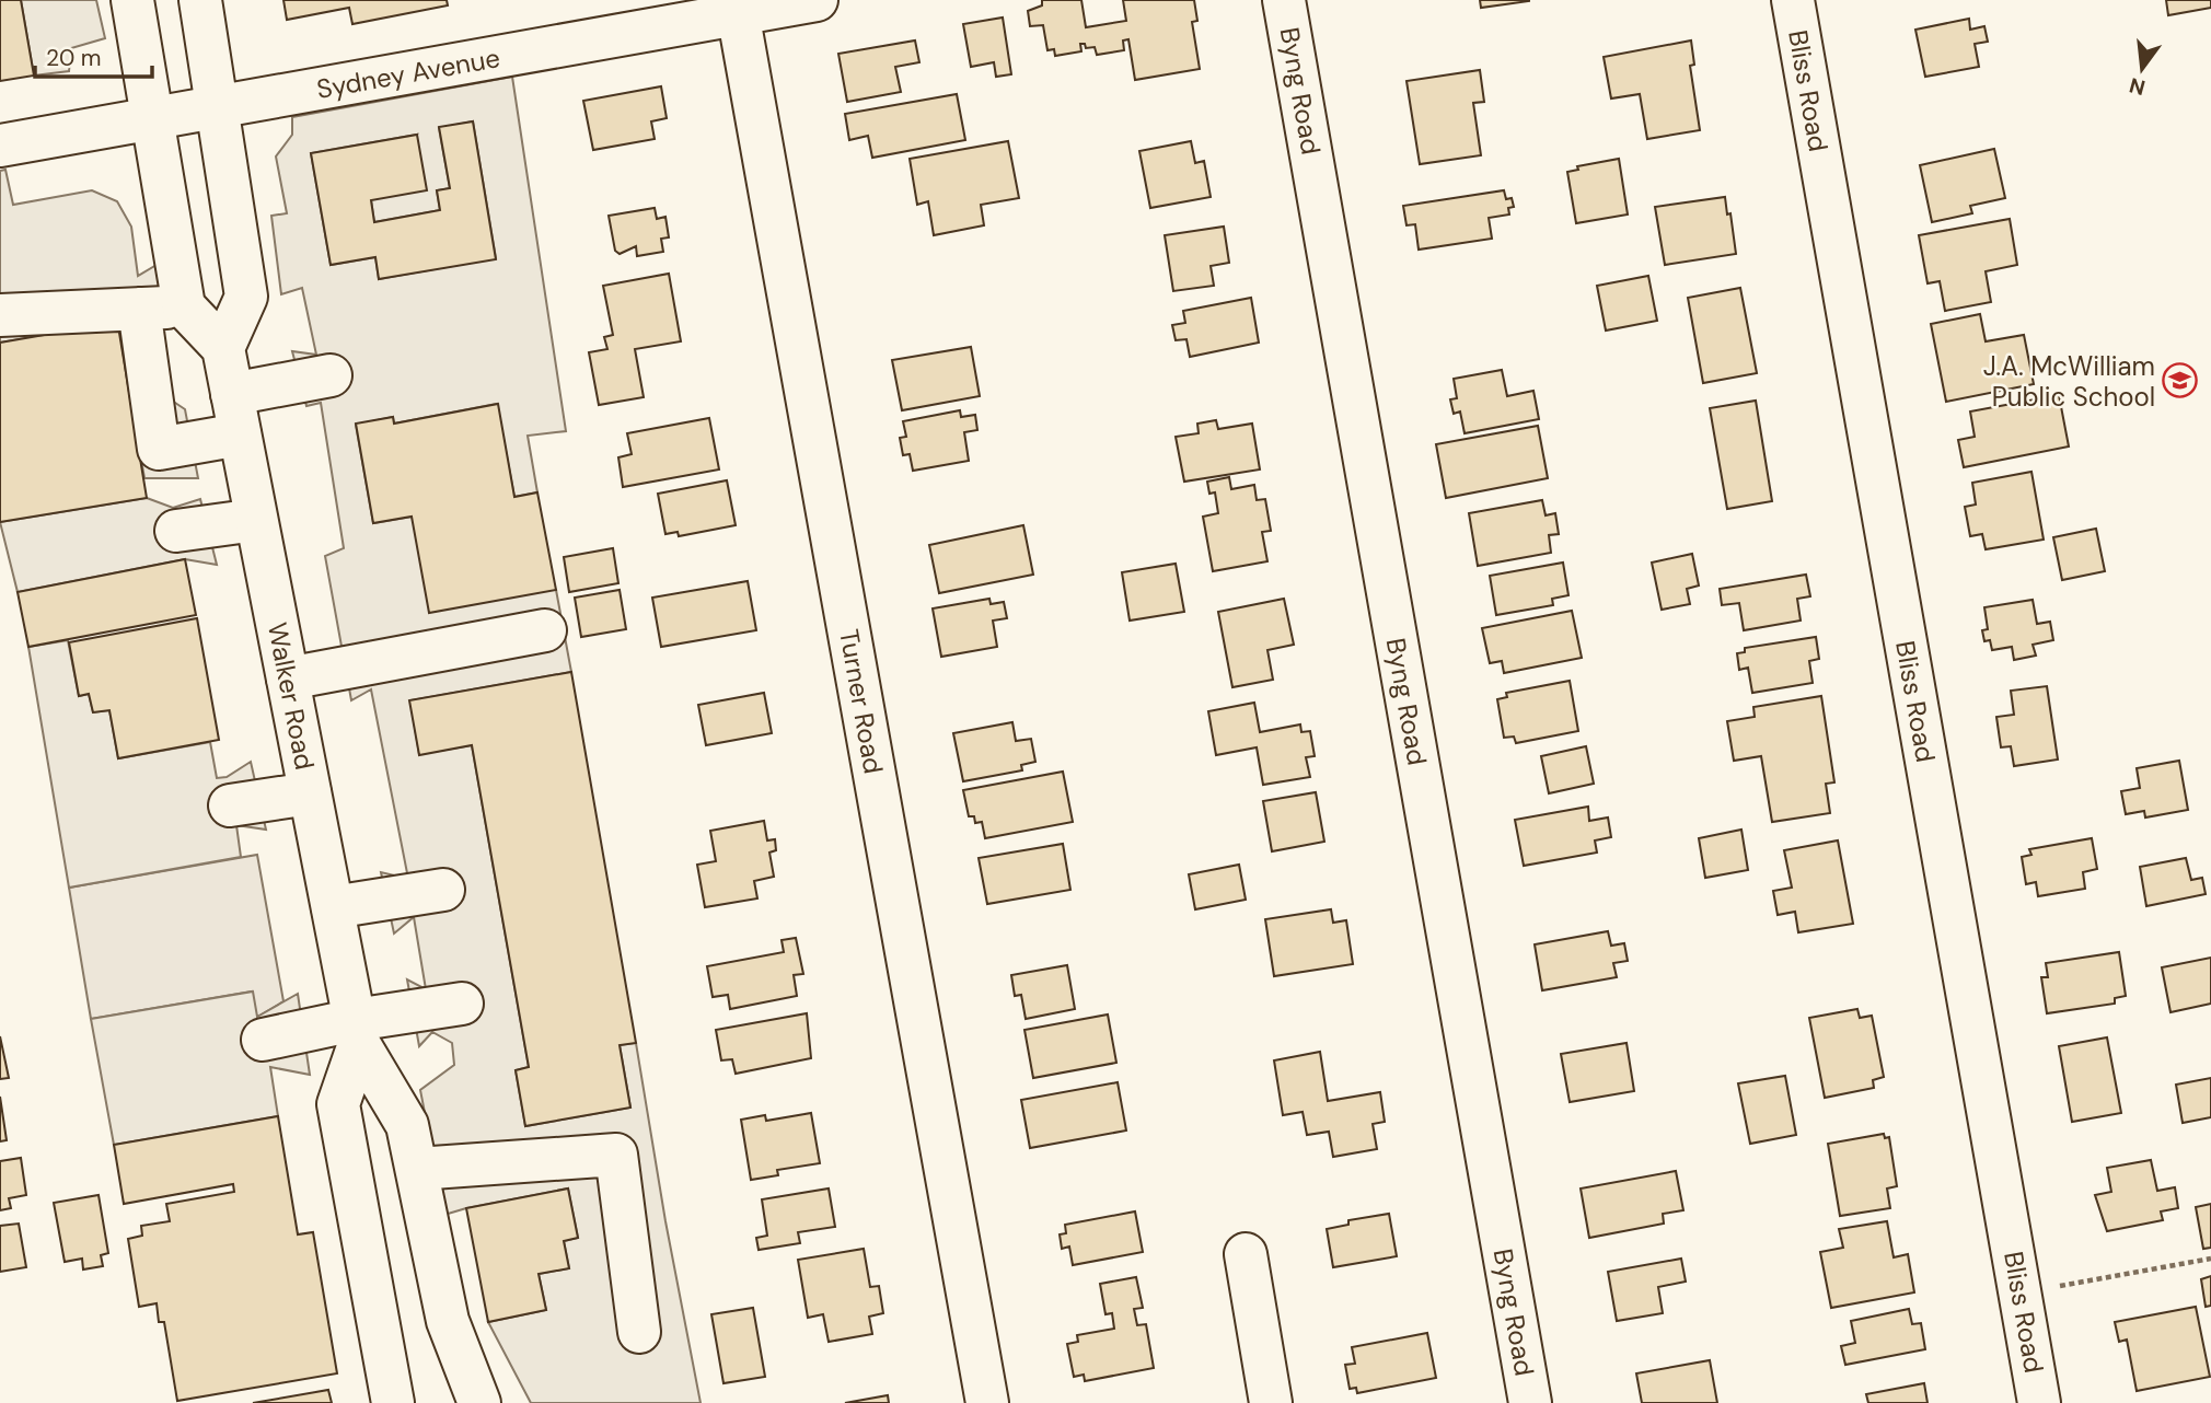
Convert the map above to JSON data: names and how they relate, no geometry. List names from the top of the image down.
{
  "streets": {
    "street": [
      "Sydney Avenue",
      "Byng Road",
      "Bliss Road",
      "Walker Road",
      "Turner Road"
    ]
  },
  "crossings": [
    ["Sydney Avenue", "Turner Road"]
  ],
  "places": {
    "school or university": ["J.A. McWilliam Public School"]
  },
  "scale_bar": "20 m",
  "north": "bottom"
}
